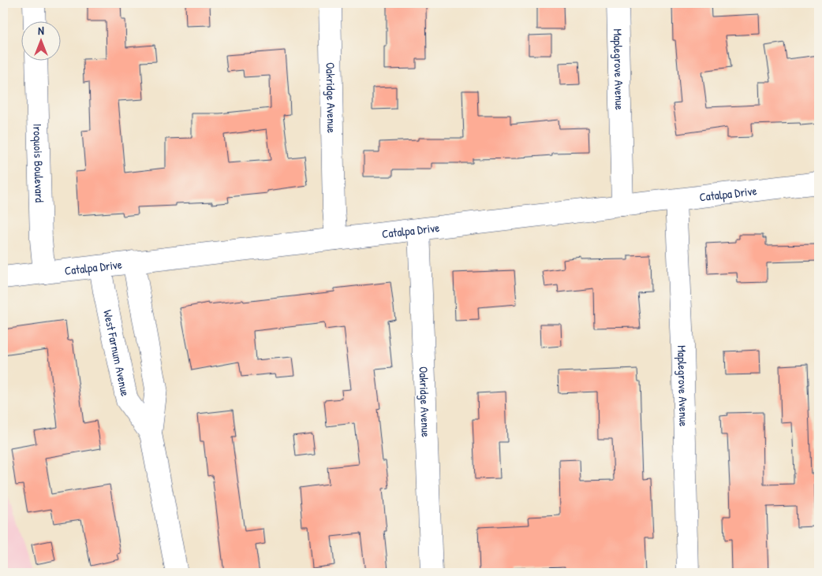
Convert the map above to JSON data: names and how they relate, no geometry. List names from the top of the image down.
{
  "streets": {
    "street": [
      "Maplegrove Avenue",
      "Oakridge Avenue",
      "Iroquois Boulevard",
      "Catalpa Drive",
      "West Farnum Avenue"
    ]
  },
  "crossings": [
    ["Maplegrove Avenue", "Catalpa Drive"],
    ["Oakridge Avenue", "Catalpa Drive"],
    ["Iroquois Boulevard", "Catalpa Drive"],
    ["Catalpa Drive", "West Farnum Avenue"]
  ],
  "north": "top"
}
